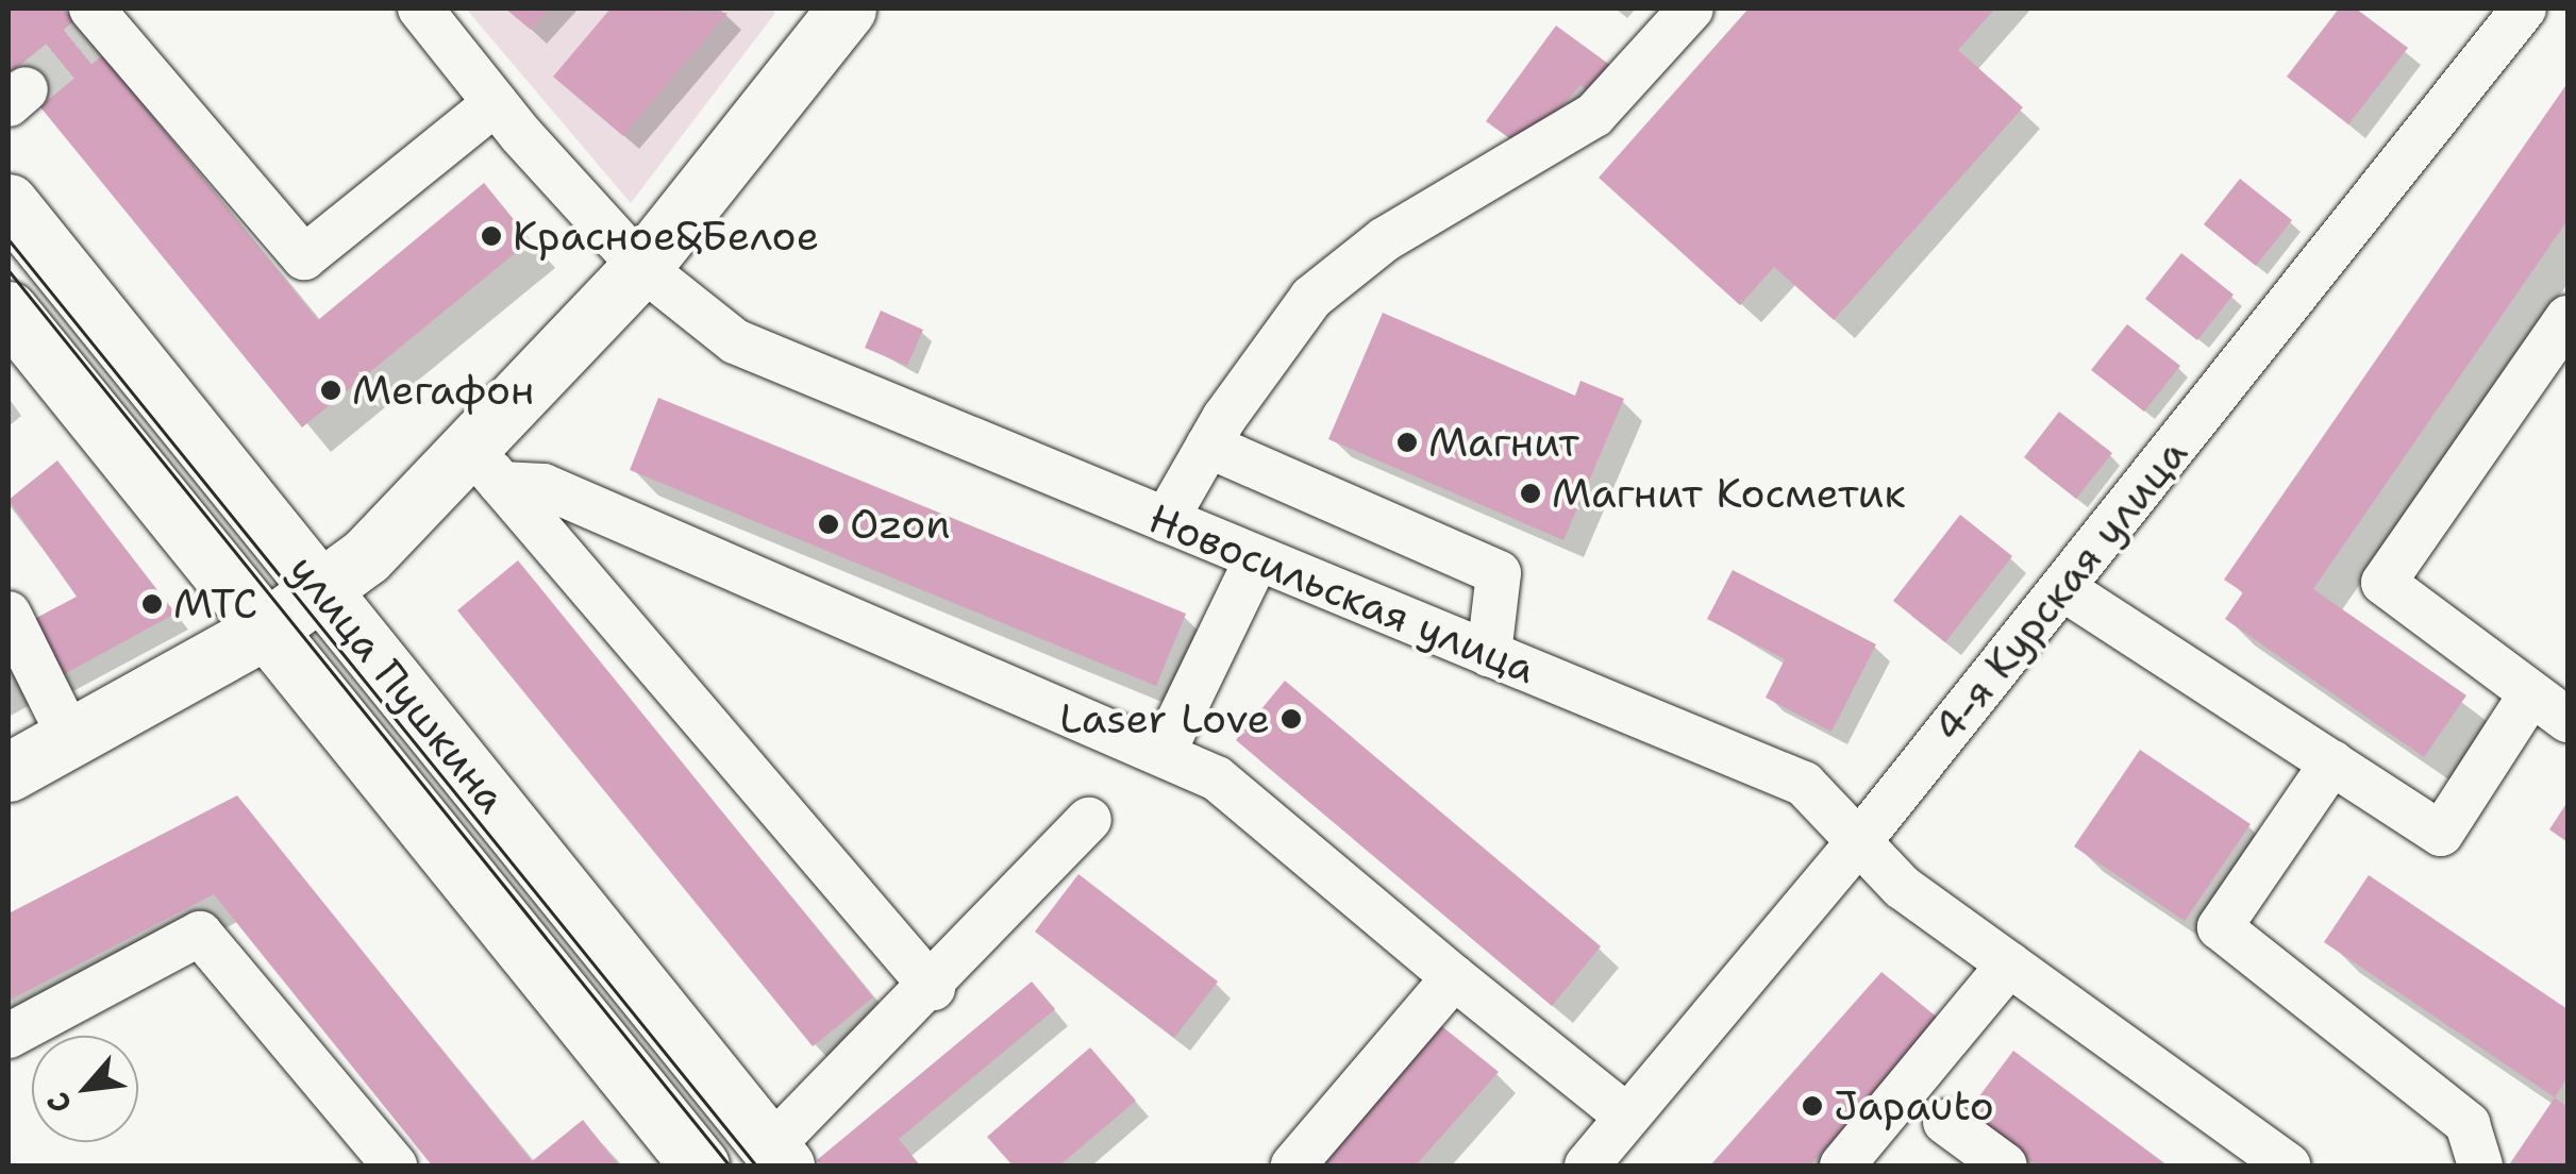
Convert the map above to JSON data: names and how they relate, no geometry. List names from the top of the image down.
{
  "streets": {
    "main road": ["улица Пушкина"],
    "street": ["4-я Курская улица", "Новосильская улица"]
  },
  "crossings": [
    ["4-я Курская улица", "Новосильская улица"]
  ],
  "places": [
    "Красное&Белое",
    "Мегафон",
    "Магнит",
    "Магнит Косметик",
    "Ozon",
    "МТС",
    "Laser Love",
    "Japauto"
  ],
  "north": "bottom left"
}
